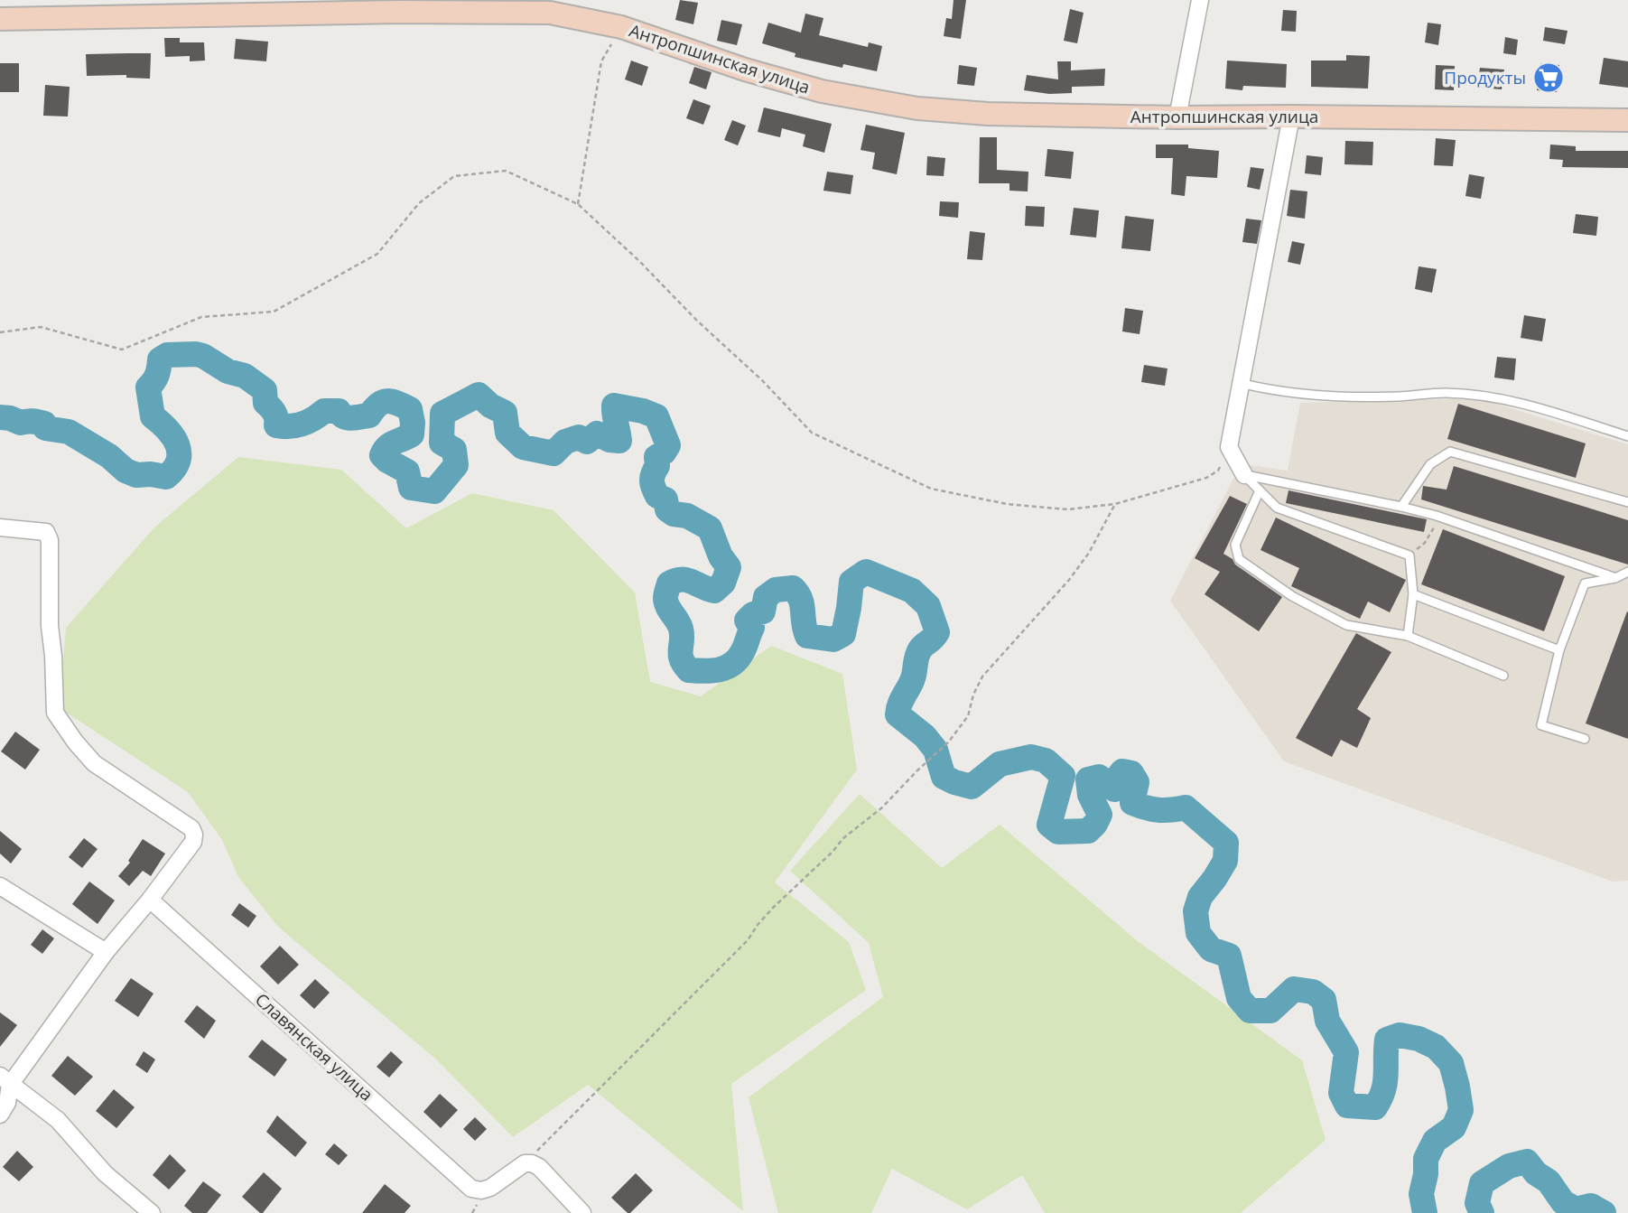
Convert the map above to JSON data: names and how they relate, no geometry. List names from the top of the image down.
{
  "streets": {
    "street": ["Антропшинская улица", "Славянская улица"]
  },
  "places": {
    "supermarket": ["Продукты"]
  }
}
